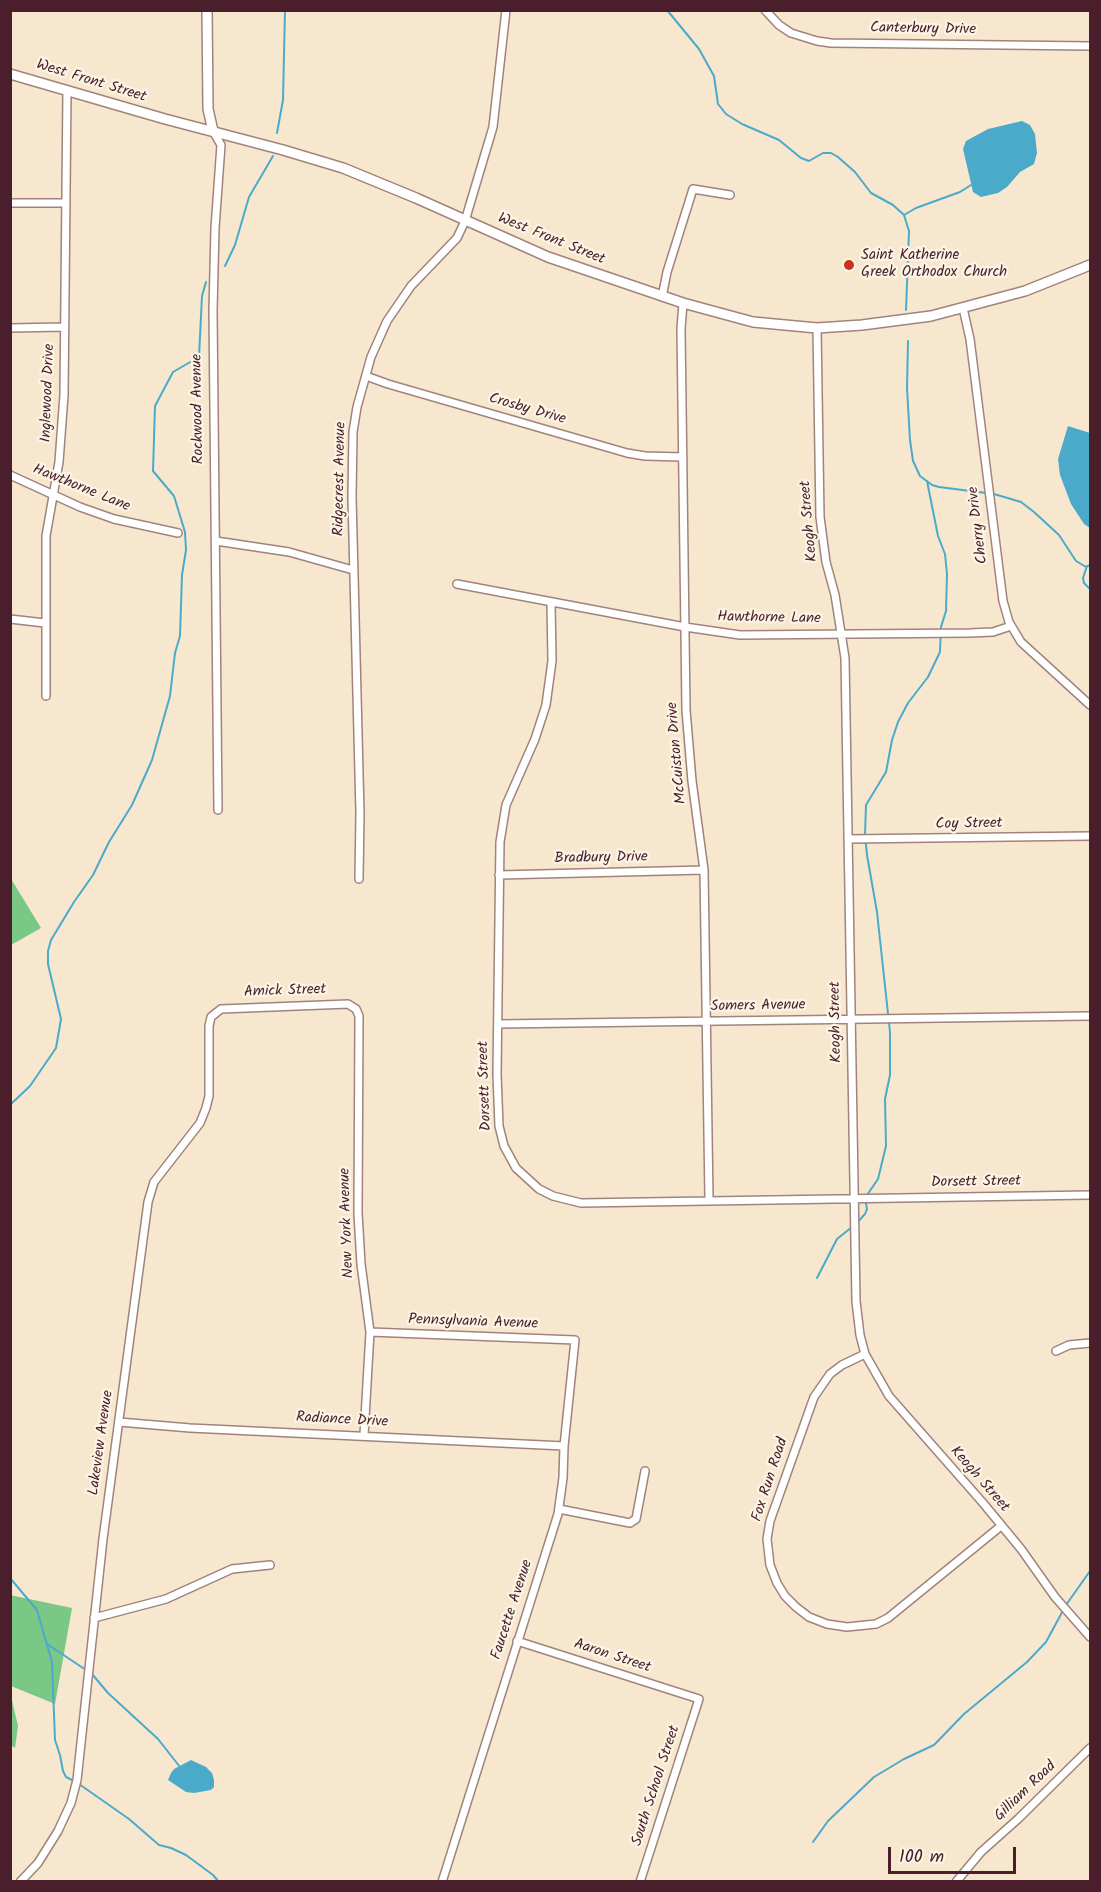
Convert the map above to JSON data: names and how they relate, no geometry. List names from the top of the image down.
{
  "streets": {
    "street": [
      "Canterbury Drive",
      "West Front Street",
      "Inglewood Drive",
      "Rockwood Avenue",
      "Crosby Drive",
      "Ridgecrest Avenue",
      "Hawthorne Lane",
      "Keogh Street",
      "Cherry Drive",
      "McCuiston Drive",
      "Coy Street",
      "Bradbury Drive",
      "Amick Street",
      "Somers Avenue",
      "Dorsett Street",
      "New York Avenue",
      "Pennsylvania Avenue",
      "Radiance Drive",
      "Lakeview Avenue",
      "Fox Run Road",
      "Faucette Avenue",
      "Aaron Street",
      "South School Street",
      "Gilliam Road"
    ]
  },
  "crossings": [
    ["West Front Street", "Inglewood Drive"],
    ["West Front Street", "Rockwood Avenue"],
    ["West Front Street", "Ridgecrest Avenue"],
    ["West Front Street", "Keogh Street"],
    ["West Front Street", "Cherry Drive"],
    ["West Front Street", "McCuiston Drive"],
    ["Inglewood Drive", "Hawthorne Lane"],
    ["Crosby Drive", "Ridgecrest Avenue"],
    ["Crosby Drive", "McCuiston Drive"],
    ["Hawthorne Lane", "Keogh Street"],
    ["Hawthorne Lane", "Cherry Drive"],
    ["Hawthorne Lane", "McCuiston Drive"],
    ["Hawthorne Lane", "Dorsett Street"],
    ["Keogh Street", "Coy Street"],
    ["Keogh Street", "Somers Avenue"],
    ["Keogh Street", "Dorsett Street"],
    ["Keogh Street", "Fox Run Road"],
    ["McCuiston Drive", "Bradbury Drive"],
    ["McCuiston Drive", "Somers Avenue"],
    ["McCuiston Drive", "Dorsett Street"],
    ["Bradbury Drive", "Dorsett Street"],
    ["Amick Street", "New York Avenue"],
    ["Amick Street", "Lakeview Avenue"],
    ["Somers Avenue", "Dorsett Street"],
    ["New York Avenue", "Pennsylvania Avenue"],
    ["New York Avenue", "Radiance Drive"],
    ["Pennsylvania Avenue", "Faucette Avenue"],
    ["Radiance Drive", "Lakeview Avenue"],
    ["Radiance Drive", "Faucette Avenue"],
    ["Faucette Avenue", "Aaron Street"],
    ["Aaron Street", "South School Street"]
  ],
  "places": ["Saint Katherine Greek Orthodox Church"],
  "scale_bar": "100 m"
}
